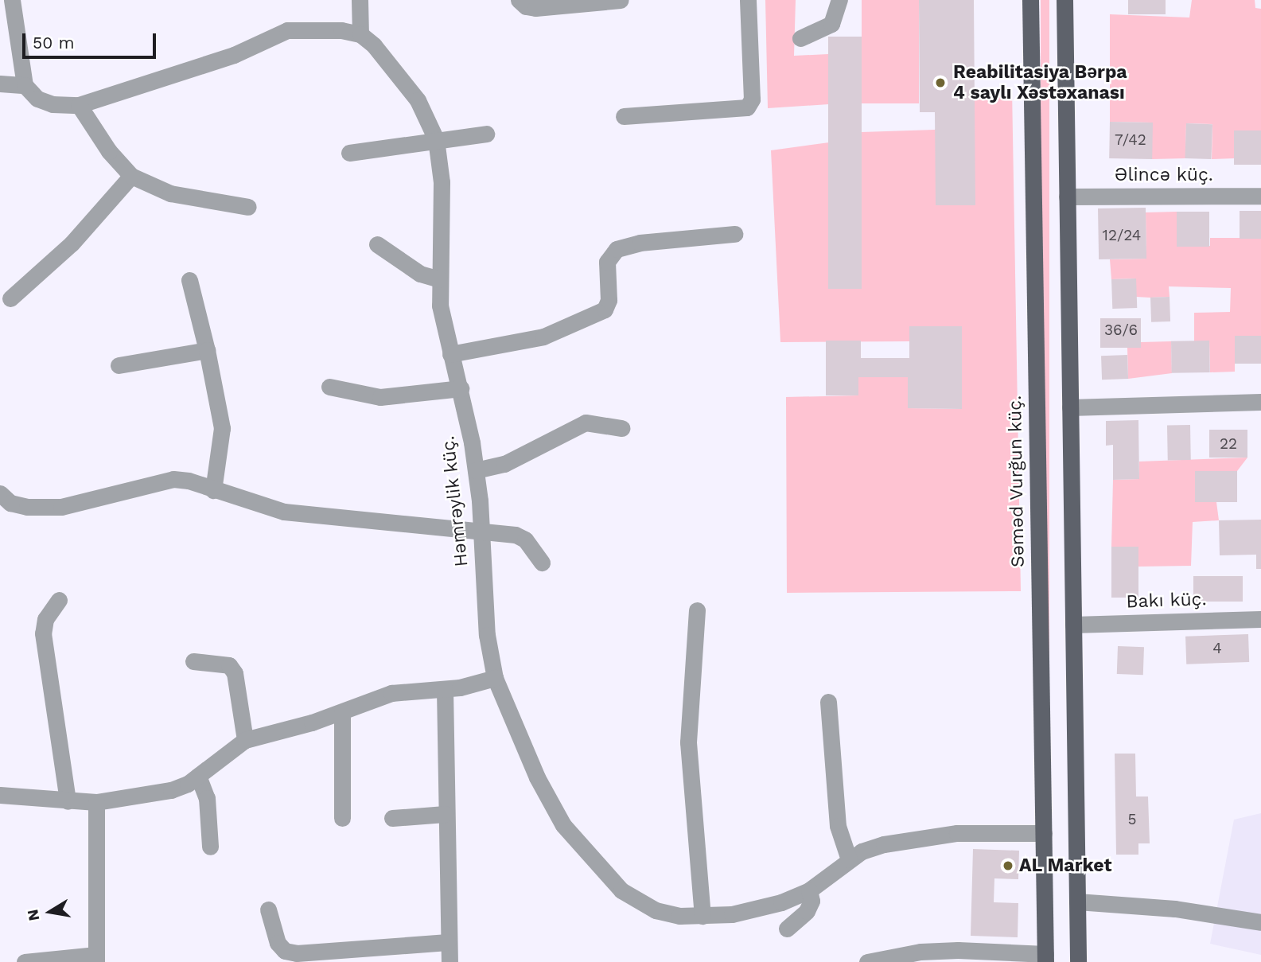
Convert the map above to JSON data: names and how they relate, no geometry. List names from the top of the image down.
{
  "streets": {
    "main road": ["Səməd Vurğun küç."],
    "street": ["Əlincə küç.", "Həmrəylik küç.", "Bakı küç."]
  },
  "crossings": [
    ["Səməd Vurğun küç.", "Həmrəylik küç."]
  ],
  "places": ["Reabilitasiya Bәrpa 4 saylı Xəstəxanası", "AL Market"],
  "house_numbers": [
    "7/42",
    "12/24",
    "36/6",
    "22",
    "4",
    "5"
  ],
  "scale_bar": "50 m",
  "north": "left"
}
